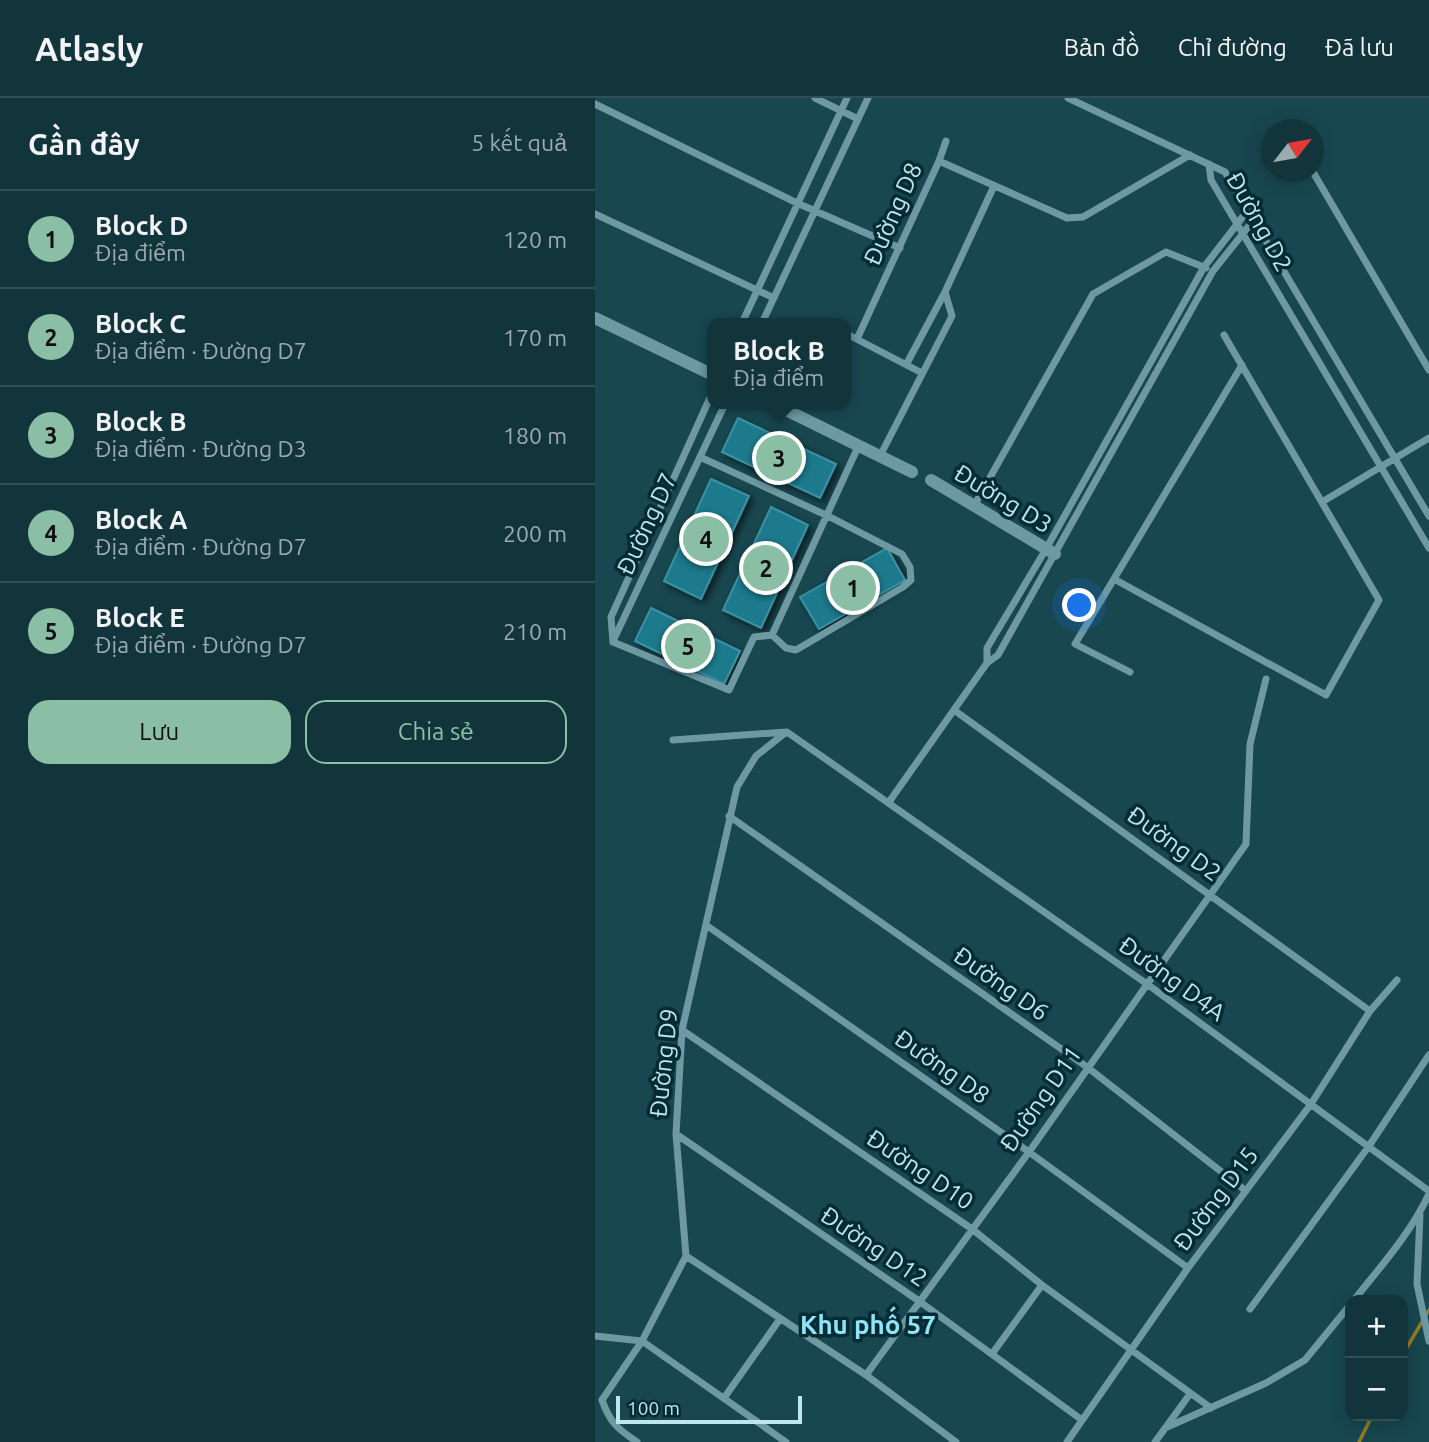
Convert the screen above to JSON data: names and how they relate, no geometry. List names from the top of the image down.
{
  "streets": {
    "street": [
      "Đường D8",
      "Đường D2",
      "Đường D3",
      "Đường D7",
      "Đường D4A",
      "Đường D6",
      "Đường D9",
      "Đường D11",
      "Đường D10",
      "Đường D15",
      "Đường D12"
    ]
  },
  "crossings": [
    ["Đường D8", "Đường D9"],
    ["Đường D8", "Đường D11"],
    ["Đường D8", "Đường D15"],
    ["Đường D2", "Đường D11"],
    ["Đường D2", "Đường D15"],
    ["Đường D4A", "Đường D9"],
    ["Đường D4A", "Đường D11"],
    ["Đường D4A", "Đường D15"],
    ["Đường D6", "Đường D9"],
    ["Đường D6", "Đường D11"],
    ["Đường D6", "Đường D15"],
    ["Đường D9", "Đường D10"],
    ["Đường D9", "Đường D12"],
    ["Đường D11", "Đường D10"],
    ["Đường D11", "Đường D12"],
    ["Đường D10", "Đường D15"],
    ["Đường D15", "Đường D12"]
  ],
  "districts": ["Khu phố 57"],
  "scale_bar": "100 m",
  "north": "top right",
  "page": {
    "header": "Atlasly",
    "nav": ["Bản đồ", "Chỉ đường", "Đã lưu"],
    "heading": ["Gần đây", "5 kết quả"],
    "list": [
      {
        "mark": "1",
        "name": "Block D",
        "note": "Địa điểm",
        "value": "120 m"
      },
      {
        "mark": "2",
        "name": "Block C",
        "note": "Địa điểm · Đường D7",
        "value": "170 m"
      },
      {
        "mark": "3",
        "name": "Block B",
        "note": "Địa điểm · Đường D3",
        "value": "180 m"
      },
      {
        "mark": "4",
        "name": "Block A",
        "note": "Địa điểm · Đường D7",
        "value": "200 m"
      },
      {
        "mark": "5",
        "name": "Block E",
        "note": "Địa điểm · Đường D7",
        "value": "210 m"
      }
    ],
    "popup": ["Block B", "Địa điểm"],
    "pins": [
      "3",
      "4",
      "2",
      "1",
      "5"
    ],
    "buttons": ["Lưu", "Chia sẻ"],
    "map_buttons": ["+", "−"],
    "scale": "100 m"
  }
}
